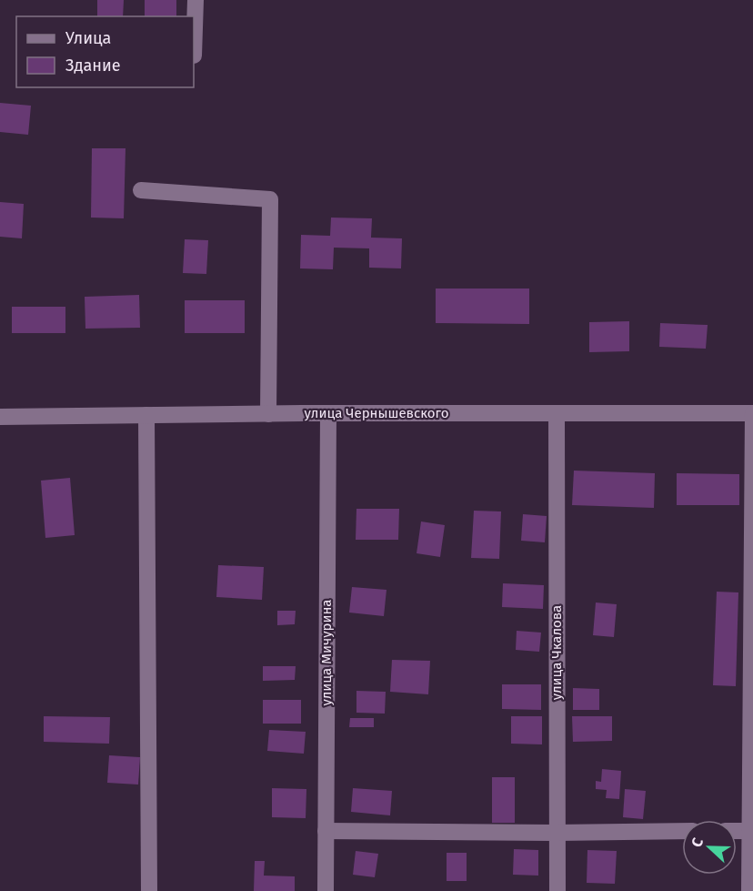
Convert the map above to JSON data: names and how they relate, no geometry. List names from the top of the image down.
{
  "streets": {
    "street": ["улица Чернышевского", "улица Мичурина", "улица Чкалова"]
  },
  "crossings": [
    ["улица Чернышевского", "улица Мичурина"],
    ["улица Чернышевского", "улица Чкалова"]
  ],
  "legend": ["Улица", "Здание"],
  "north": "left"
}
